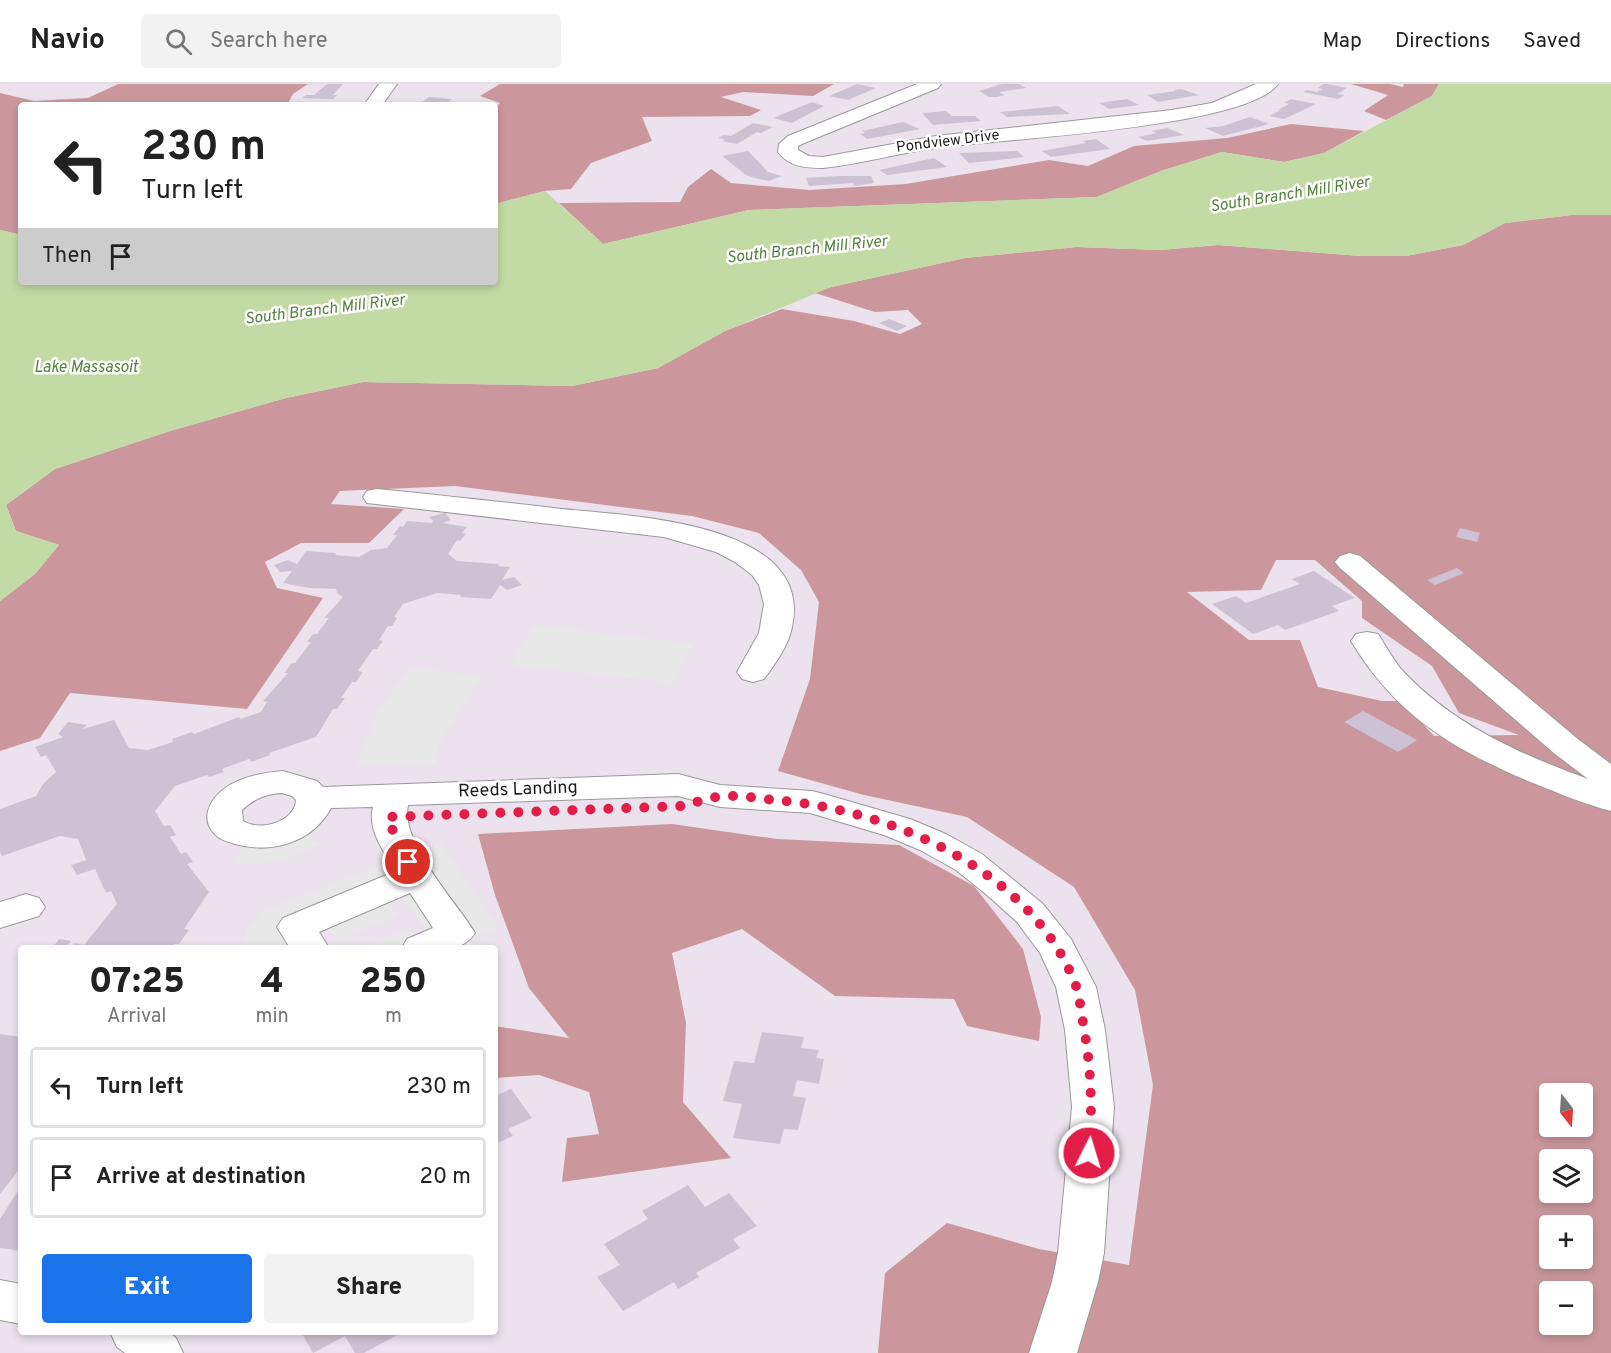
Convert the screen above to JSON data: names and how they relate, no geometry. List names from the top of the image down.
{
  "streets": {
    "street": ["Pondview Drive", "Reeds Landing"]
  },
  "water": ["South Branch Mill River", "Lake Massasoit"],
  "north": "bottom",
  "page": {
    "header": "Navio",
    "search": "Search here",
    "nav": ["Map", "Directions", "Saved"],
    "turn": ["230 m", "Turn left"],
    "then": "Then",
    "eta": [
      "07:25",
      "Arrival",
      "4",
      "min",
      "250",
      "m"
    ],
    "list": [
      {
        "name": "Turn left",
        "value": "230 m"
      },
      {
        "name": "Arrive at destination",
        "value": "20 m"
      }
    ],
    "map_buttons": ["+", "−"],
    "buttons": ["Exit", "Share"]
  }
}
